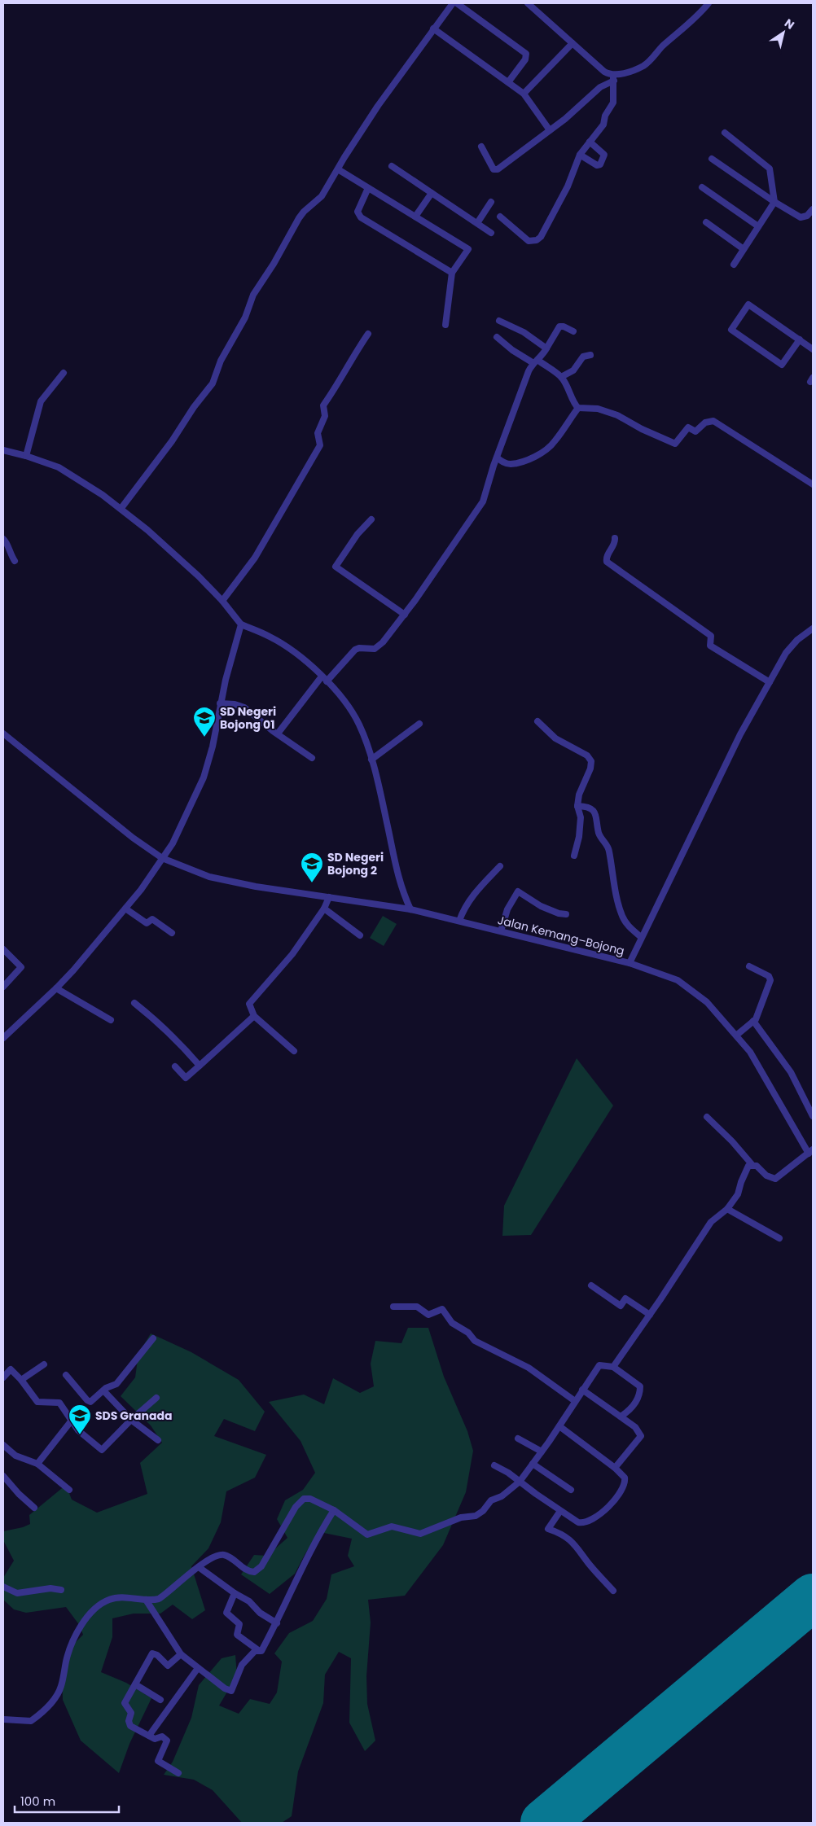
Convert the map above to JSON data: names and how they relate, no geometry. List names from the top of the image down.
{
  "streets": {
    "street": ["Jalan Kemang–Bojong"]
  },
  "places": {
    "school or university": ["SD Negeri Bojong 01", "SD Negeri Bojong 2", "SDS Granada"]
  },
  "scale_bar": "100 m",
  "north": "top right"
}
